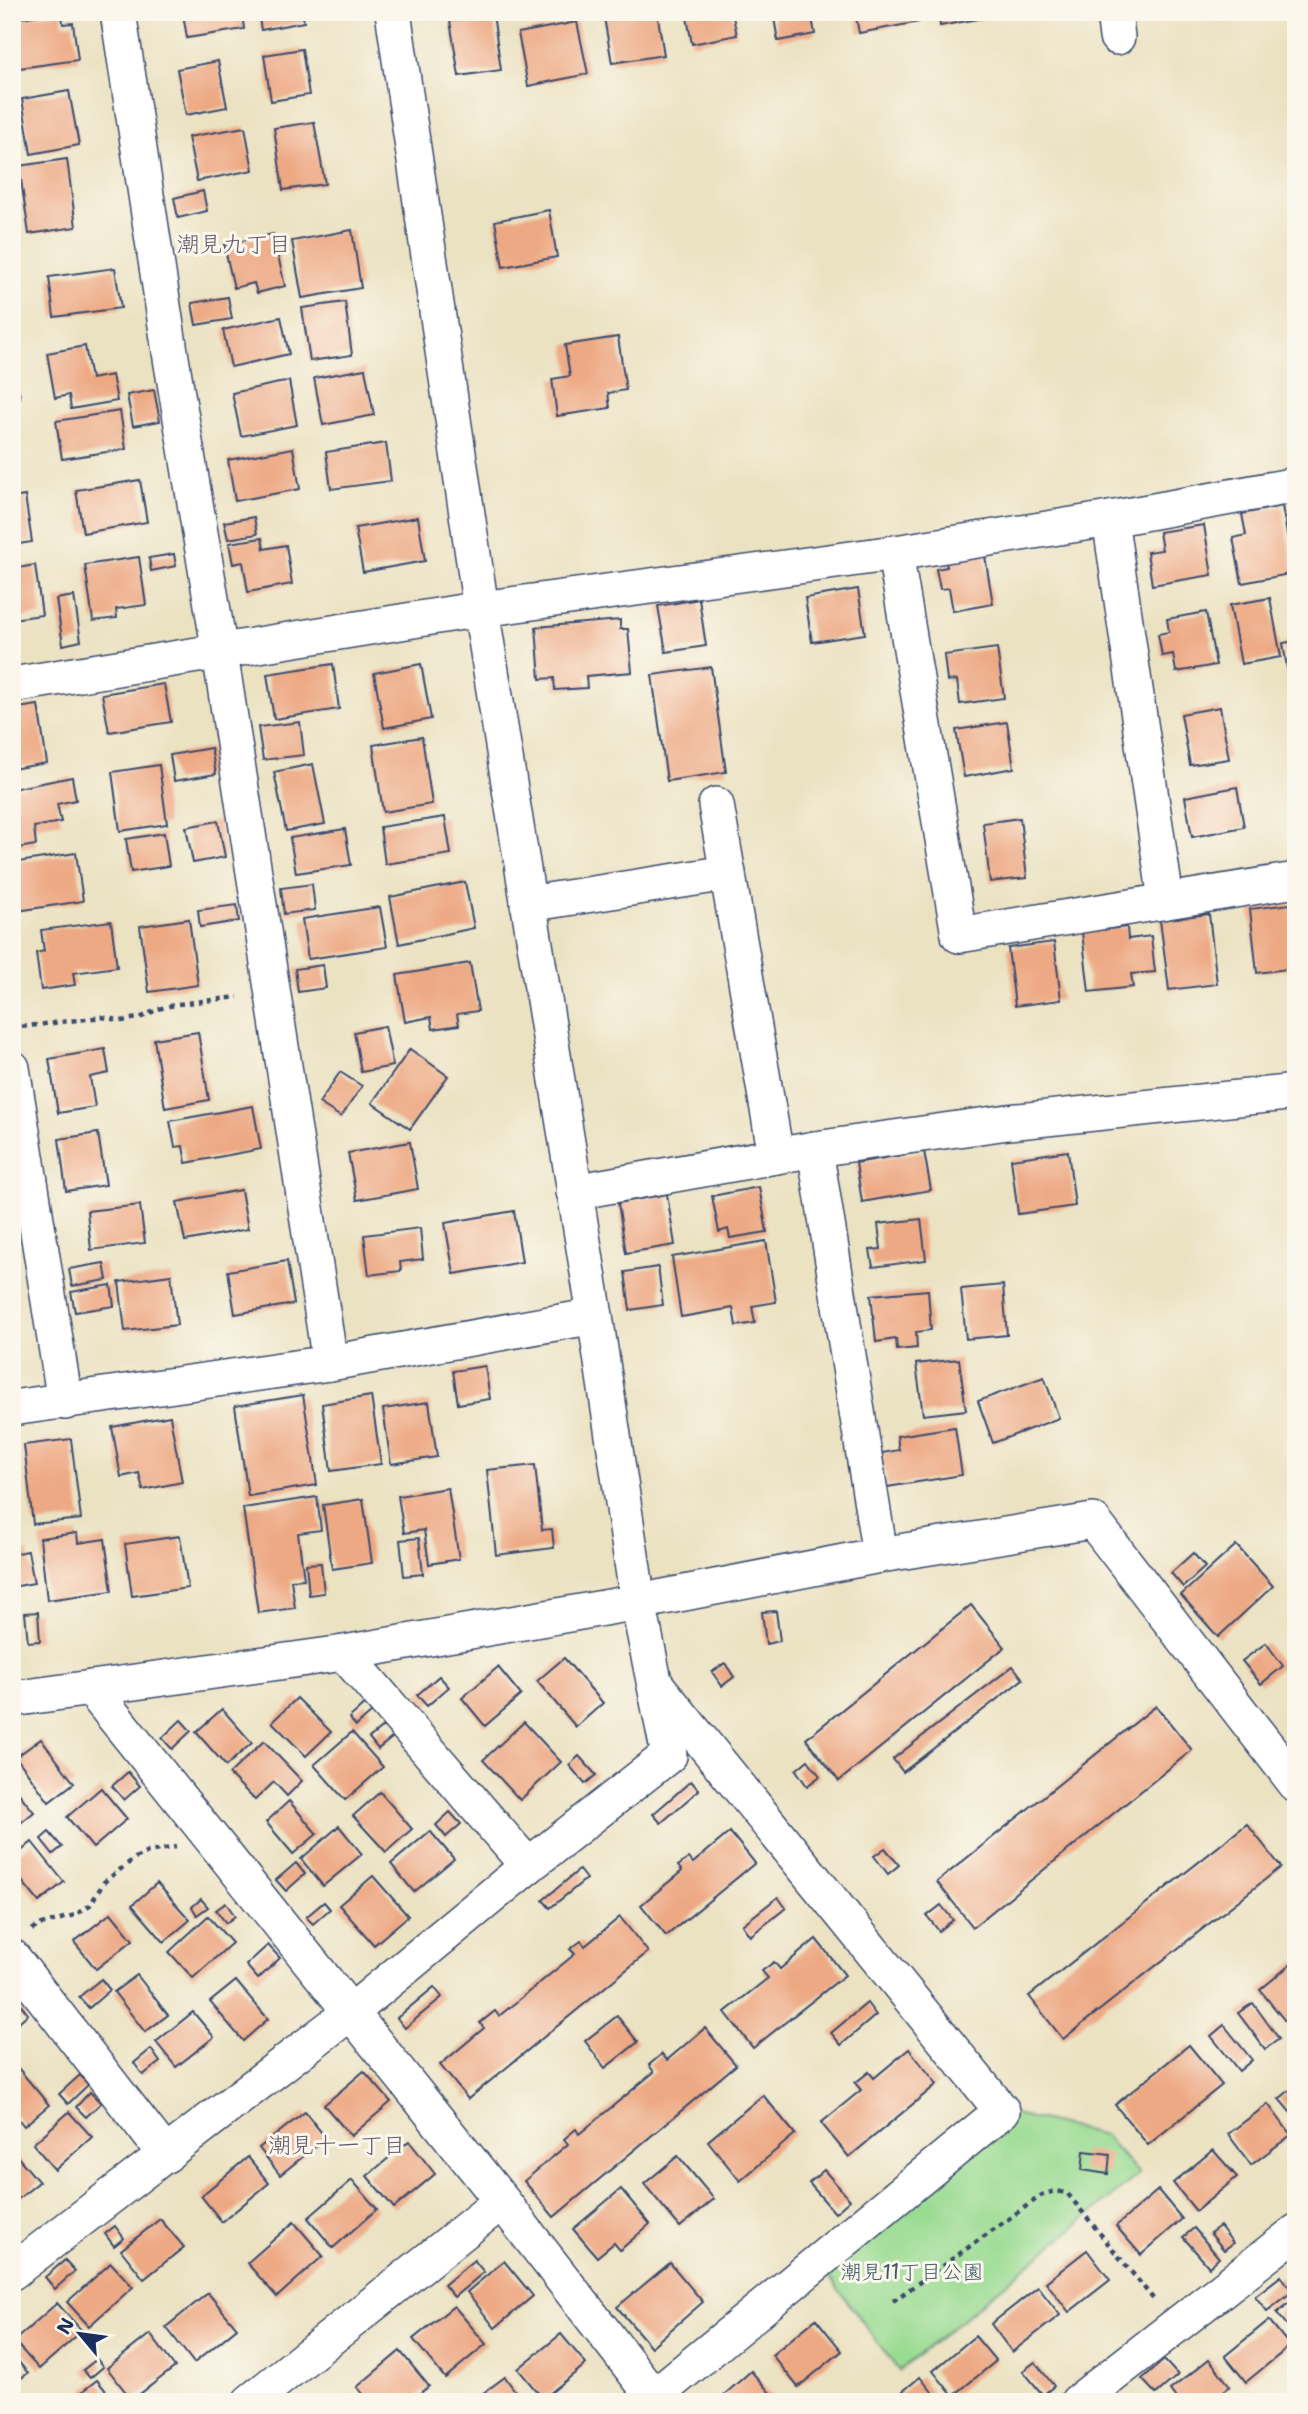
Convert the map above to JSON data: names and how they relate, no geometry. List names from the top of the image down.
{
  "districts": ["潮見九丁目", "潮見十一丁目"],
  "parks": ["潮見11丁目公園"],
  "north": "top left"
}
